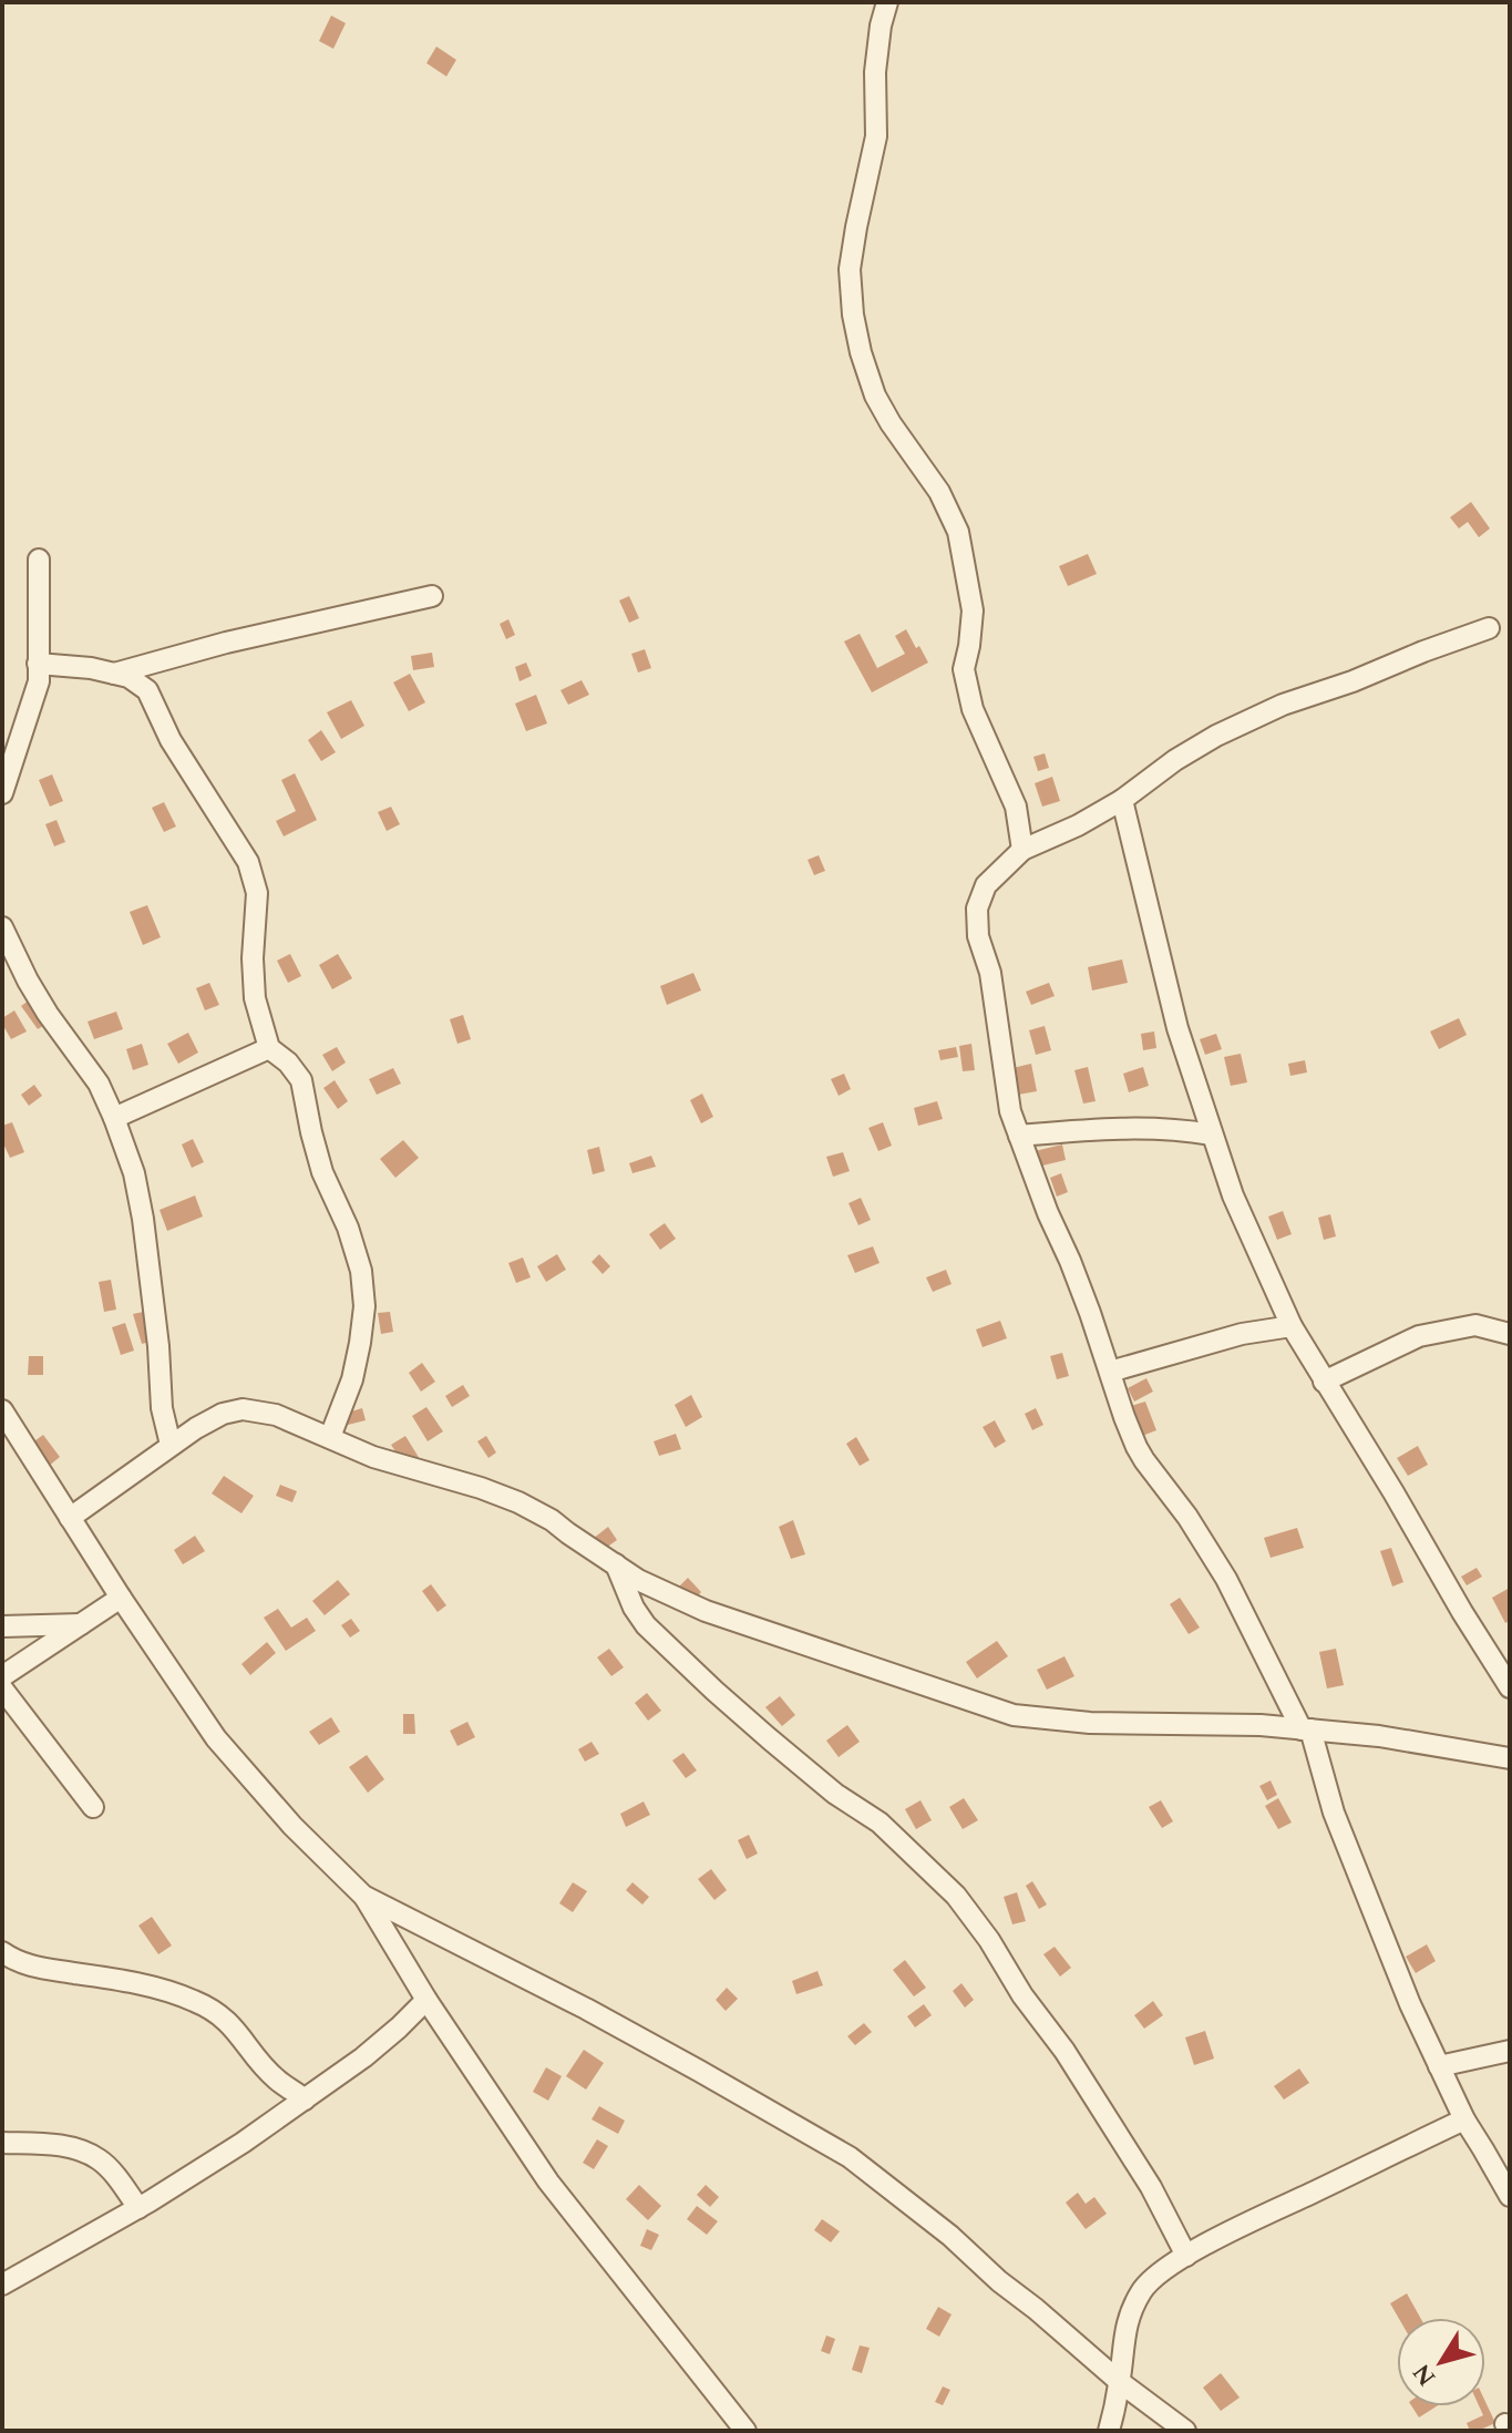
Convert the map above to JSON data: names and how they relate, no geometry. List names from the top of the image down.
{
  "north": "bottom left"
}
